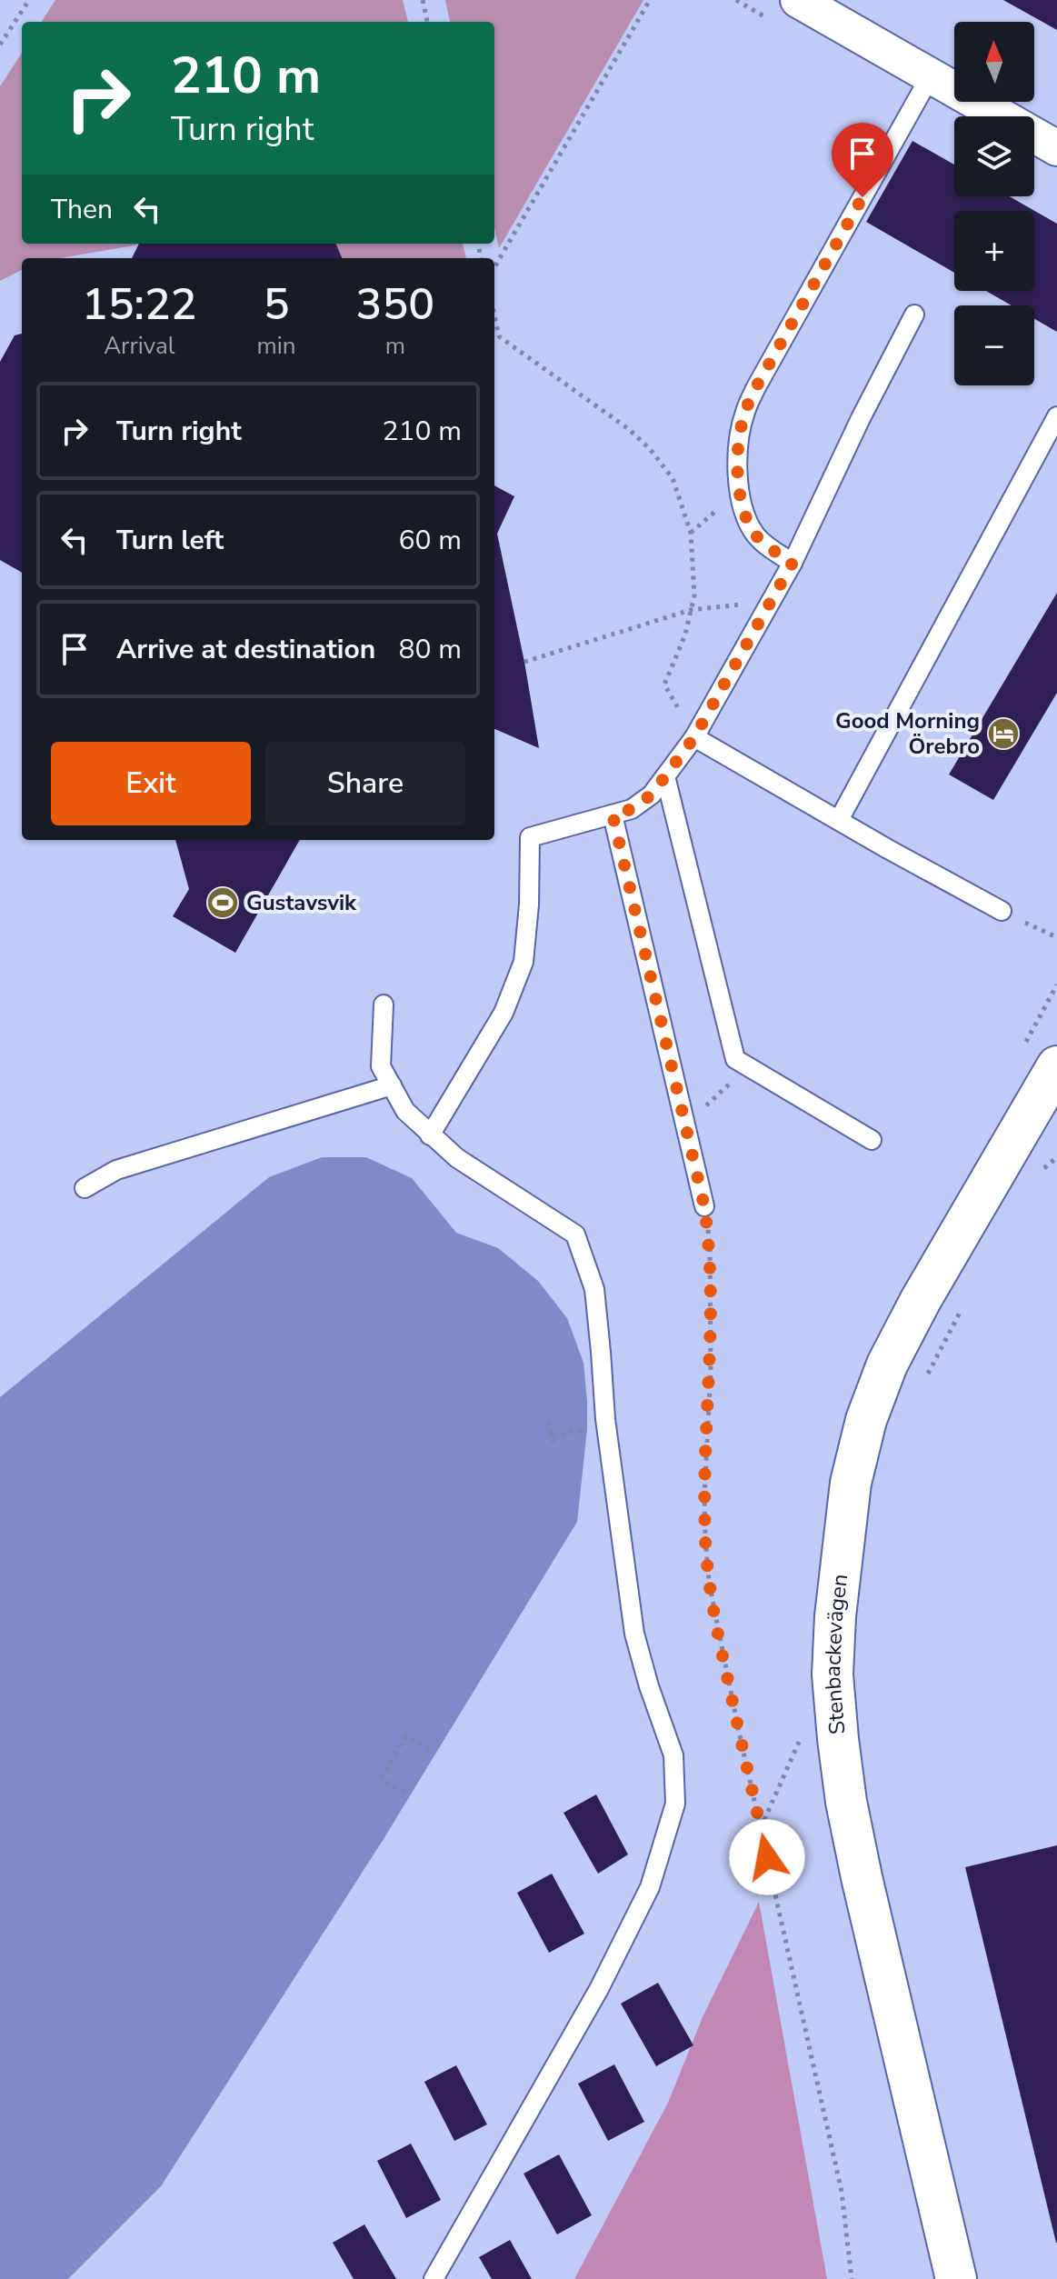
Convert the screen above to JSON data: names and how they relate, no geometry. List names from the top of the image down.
{
  "streets": {
    "street": ["Stenbackevägen"]
  },
  "places": {
    "hotel": ["Good Morning Örebro"],
    "sports": ["Gustavsvik"]
  },
  "north": "top",
  "page": {
    "map_buttons": ["+", "−"],
    "turn": ["210 m", "Turn right"],
    "then": "Then",
    "eta": [
      "15:22",
      "Arrival",
      "5",
      "min",
      "350",
      "m"
    ],
    "list": [
      {
        "name": "Turn right",
        "value": "210 m"
      },
      {
        "name": "Turn left",
        "value": "60 m"
      },
      {
        "name": "Arrive at destination",
        "value": "80 m"
      }
    ],
    "buttons": ["Exit", "Share"]
  }
}
